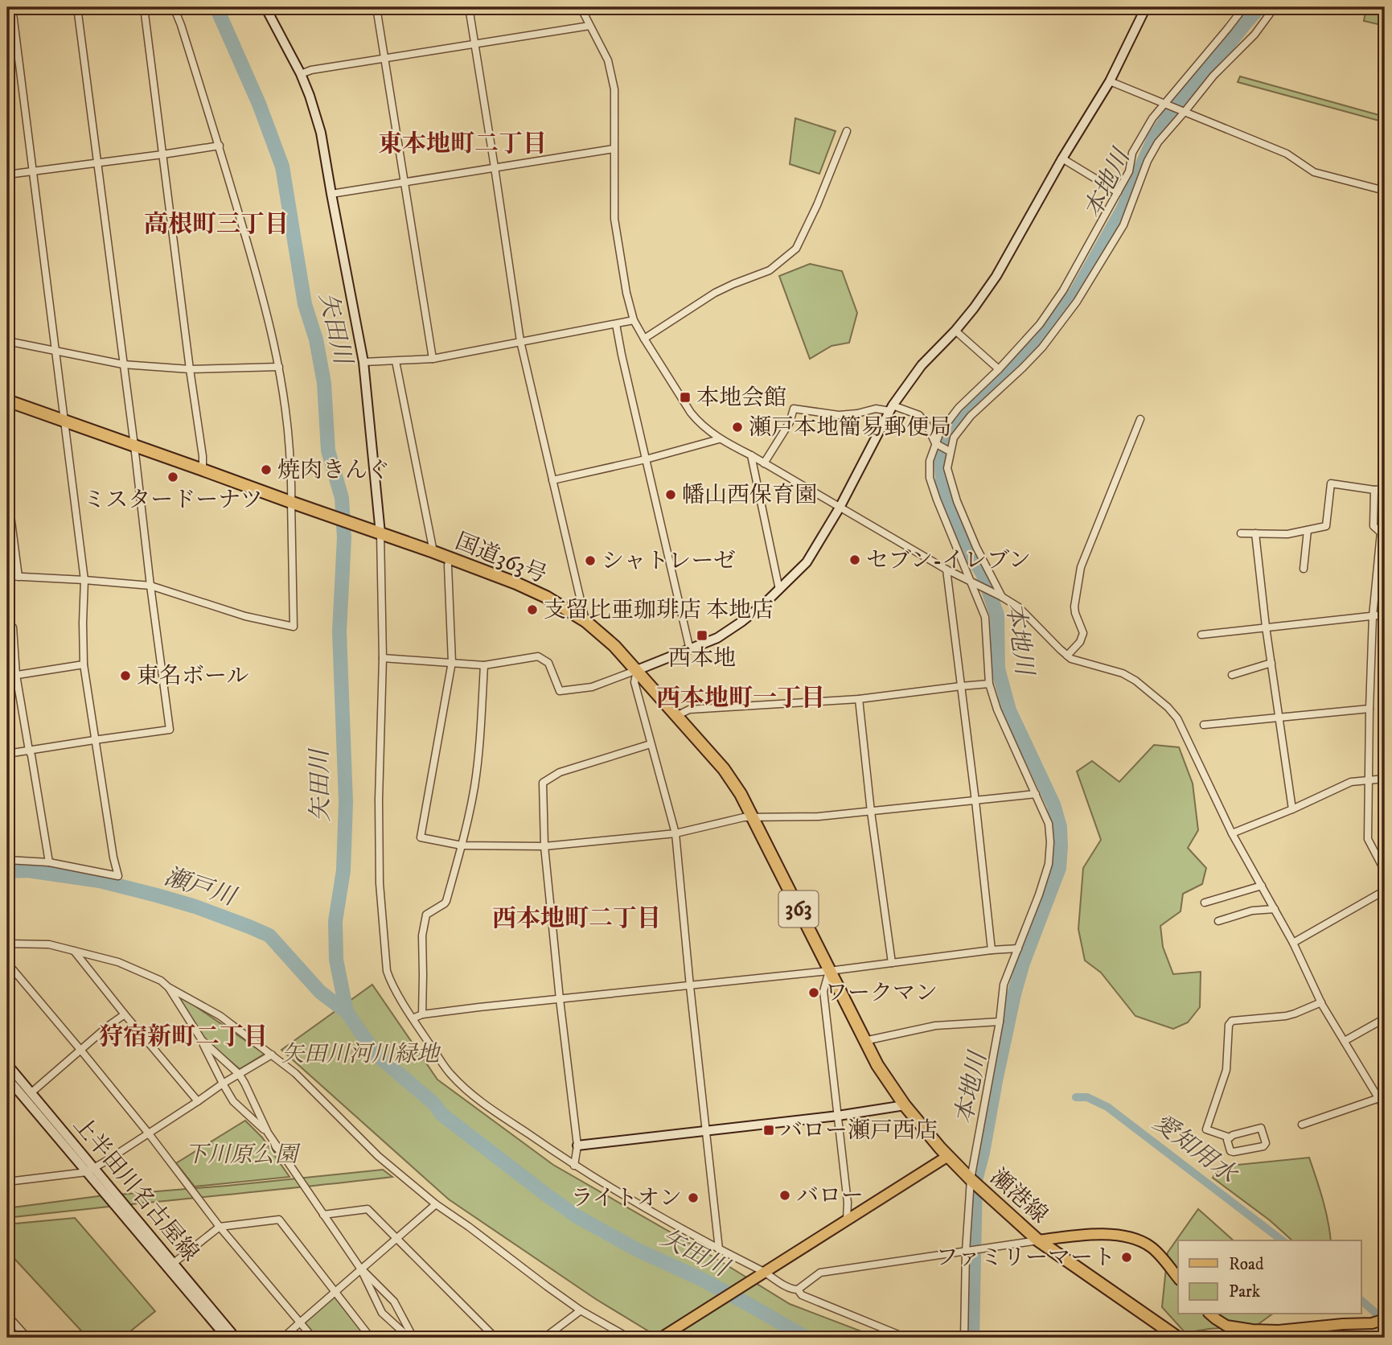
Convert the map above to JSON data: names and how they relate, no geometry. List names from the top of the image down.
{
  "streets": {
    "highway": ["国道363号", "363", "瀬港線"],
    "street": ["上半田川名古屋線"]
  },
  "crossings": [
    ["国道363号", "瀬港線"]
  ],
  "districts": [
    "東本地町二丁目",
    "高根町三丁目",
    "西本地町一丁目",
    "西本地町二丁目",
    "狩宿新町二丁目"
  ],
  "water": [
    "本地川",
    "矢田川",
    "瀬戸川",
    "愛知用水"
  ],
  "parks": ["矢田川河川緑地", "下川原公園"],
  "places": {
    "transit": ["本地会館", "西本地", "バロー瀬戸西店"],
    "other": [
      "瀬戸本地簡易郵便局",
      "焼肉きんぐ",
      "ミスタードーナツ",
      "幡山西保育園",
      "セブン-イレブン",
      "シャトレーゼ",
      "支留比亜珈琲店 本地店",
      "東名ボール",
      "ワークマン",
      "バロー",
      "ライトオン",
      "ファミリーマート"
    ]
  },
  "legend": ["Road", "Park"]
}
